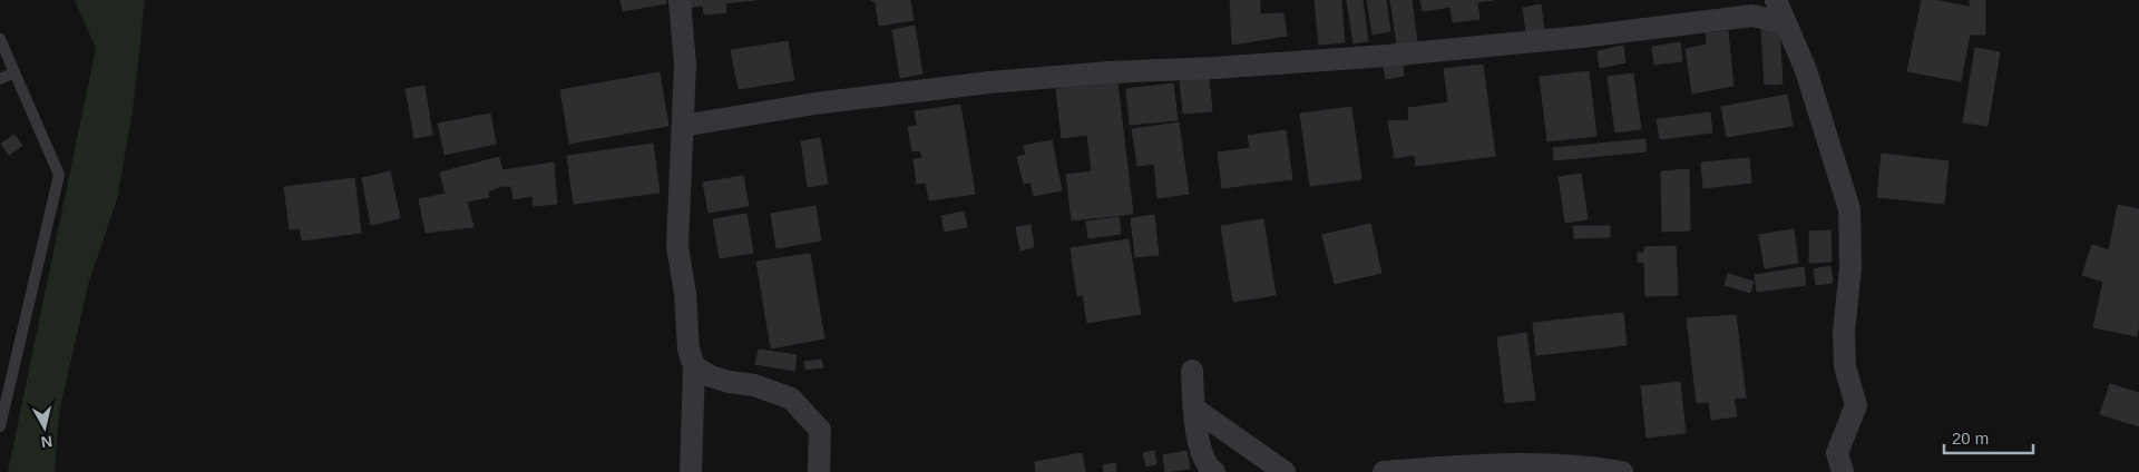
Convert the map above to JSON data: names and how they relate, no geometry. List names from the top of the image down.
{
  "scale_bar": "20 m",
  "north": "bottom"
}
